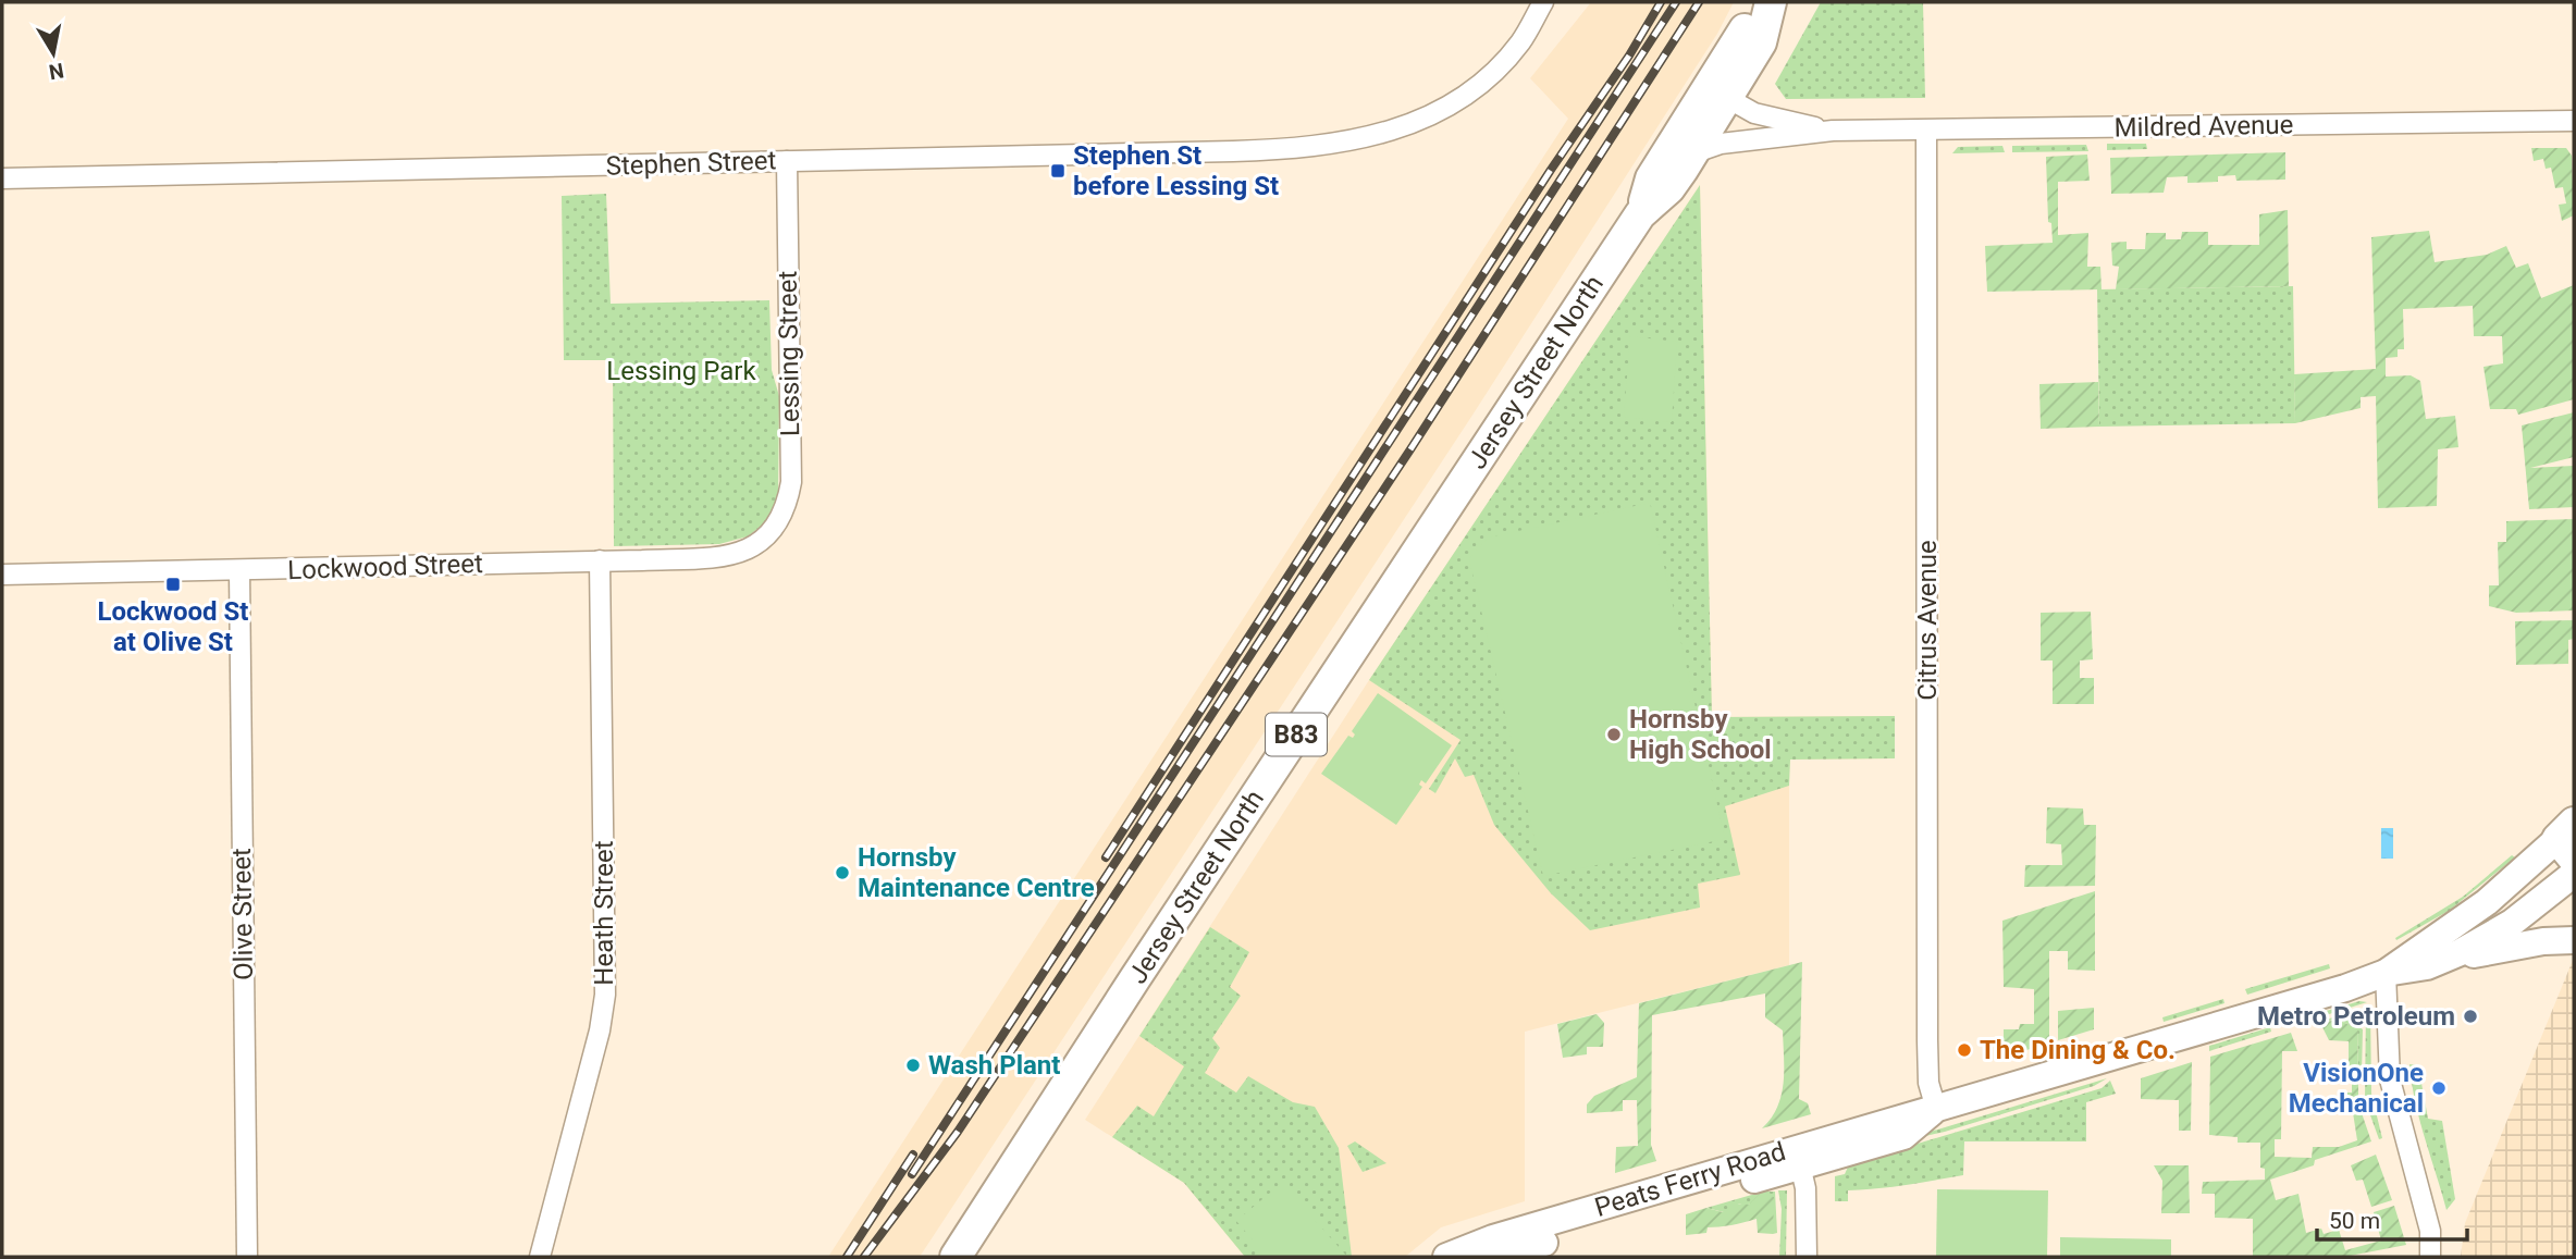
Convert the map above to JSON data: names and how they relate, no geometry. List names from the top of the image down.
{
  "streets": {
    "main road": ["Jersey Street North", "B83", "Peats Ferry Road"],
    "street": [
      "Mildred Avenue",
      "Stephen Street",
      "Lessing Street",
      "Lockwood Street",
      "Citrus Avenue",
      "Heath Street",
      "Olive Street"
    ]
  },
  "crossings": [
    ["Mildred Avenue", "Jersey Street North"],
    ["Mildred Avenue", "Citrus Avenue"],
    ["Stephen Street", "Lessing Street"],
    ["Lessing Street", "Lockwood Street"],
    ["Lockwood Street", "Heath Street"],
    ["Lockwood Street", "Olive Street"],
    ["Citrus Avenue", "Peats Ferry Road"]
  ],
  "parks": ["Lessing Park"],
  "places": {
    "transit": ["Stephen St before Lessing St", "Lockwood St at Olive St"],
    "other": [
      "Hornsby High School",
      "Hornsby Maintenance Centre",
      "Metro Petroleum",
      "The Dining & Co.",
      "Wash Plant",
      "VisionOne Mechanical"
    ]
  },
  "scale_bar": "50 m",
  "north": "bottom"
}
